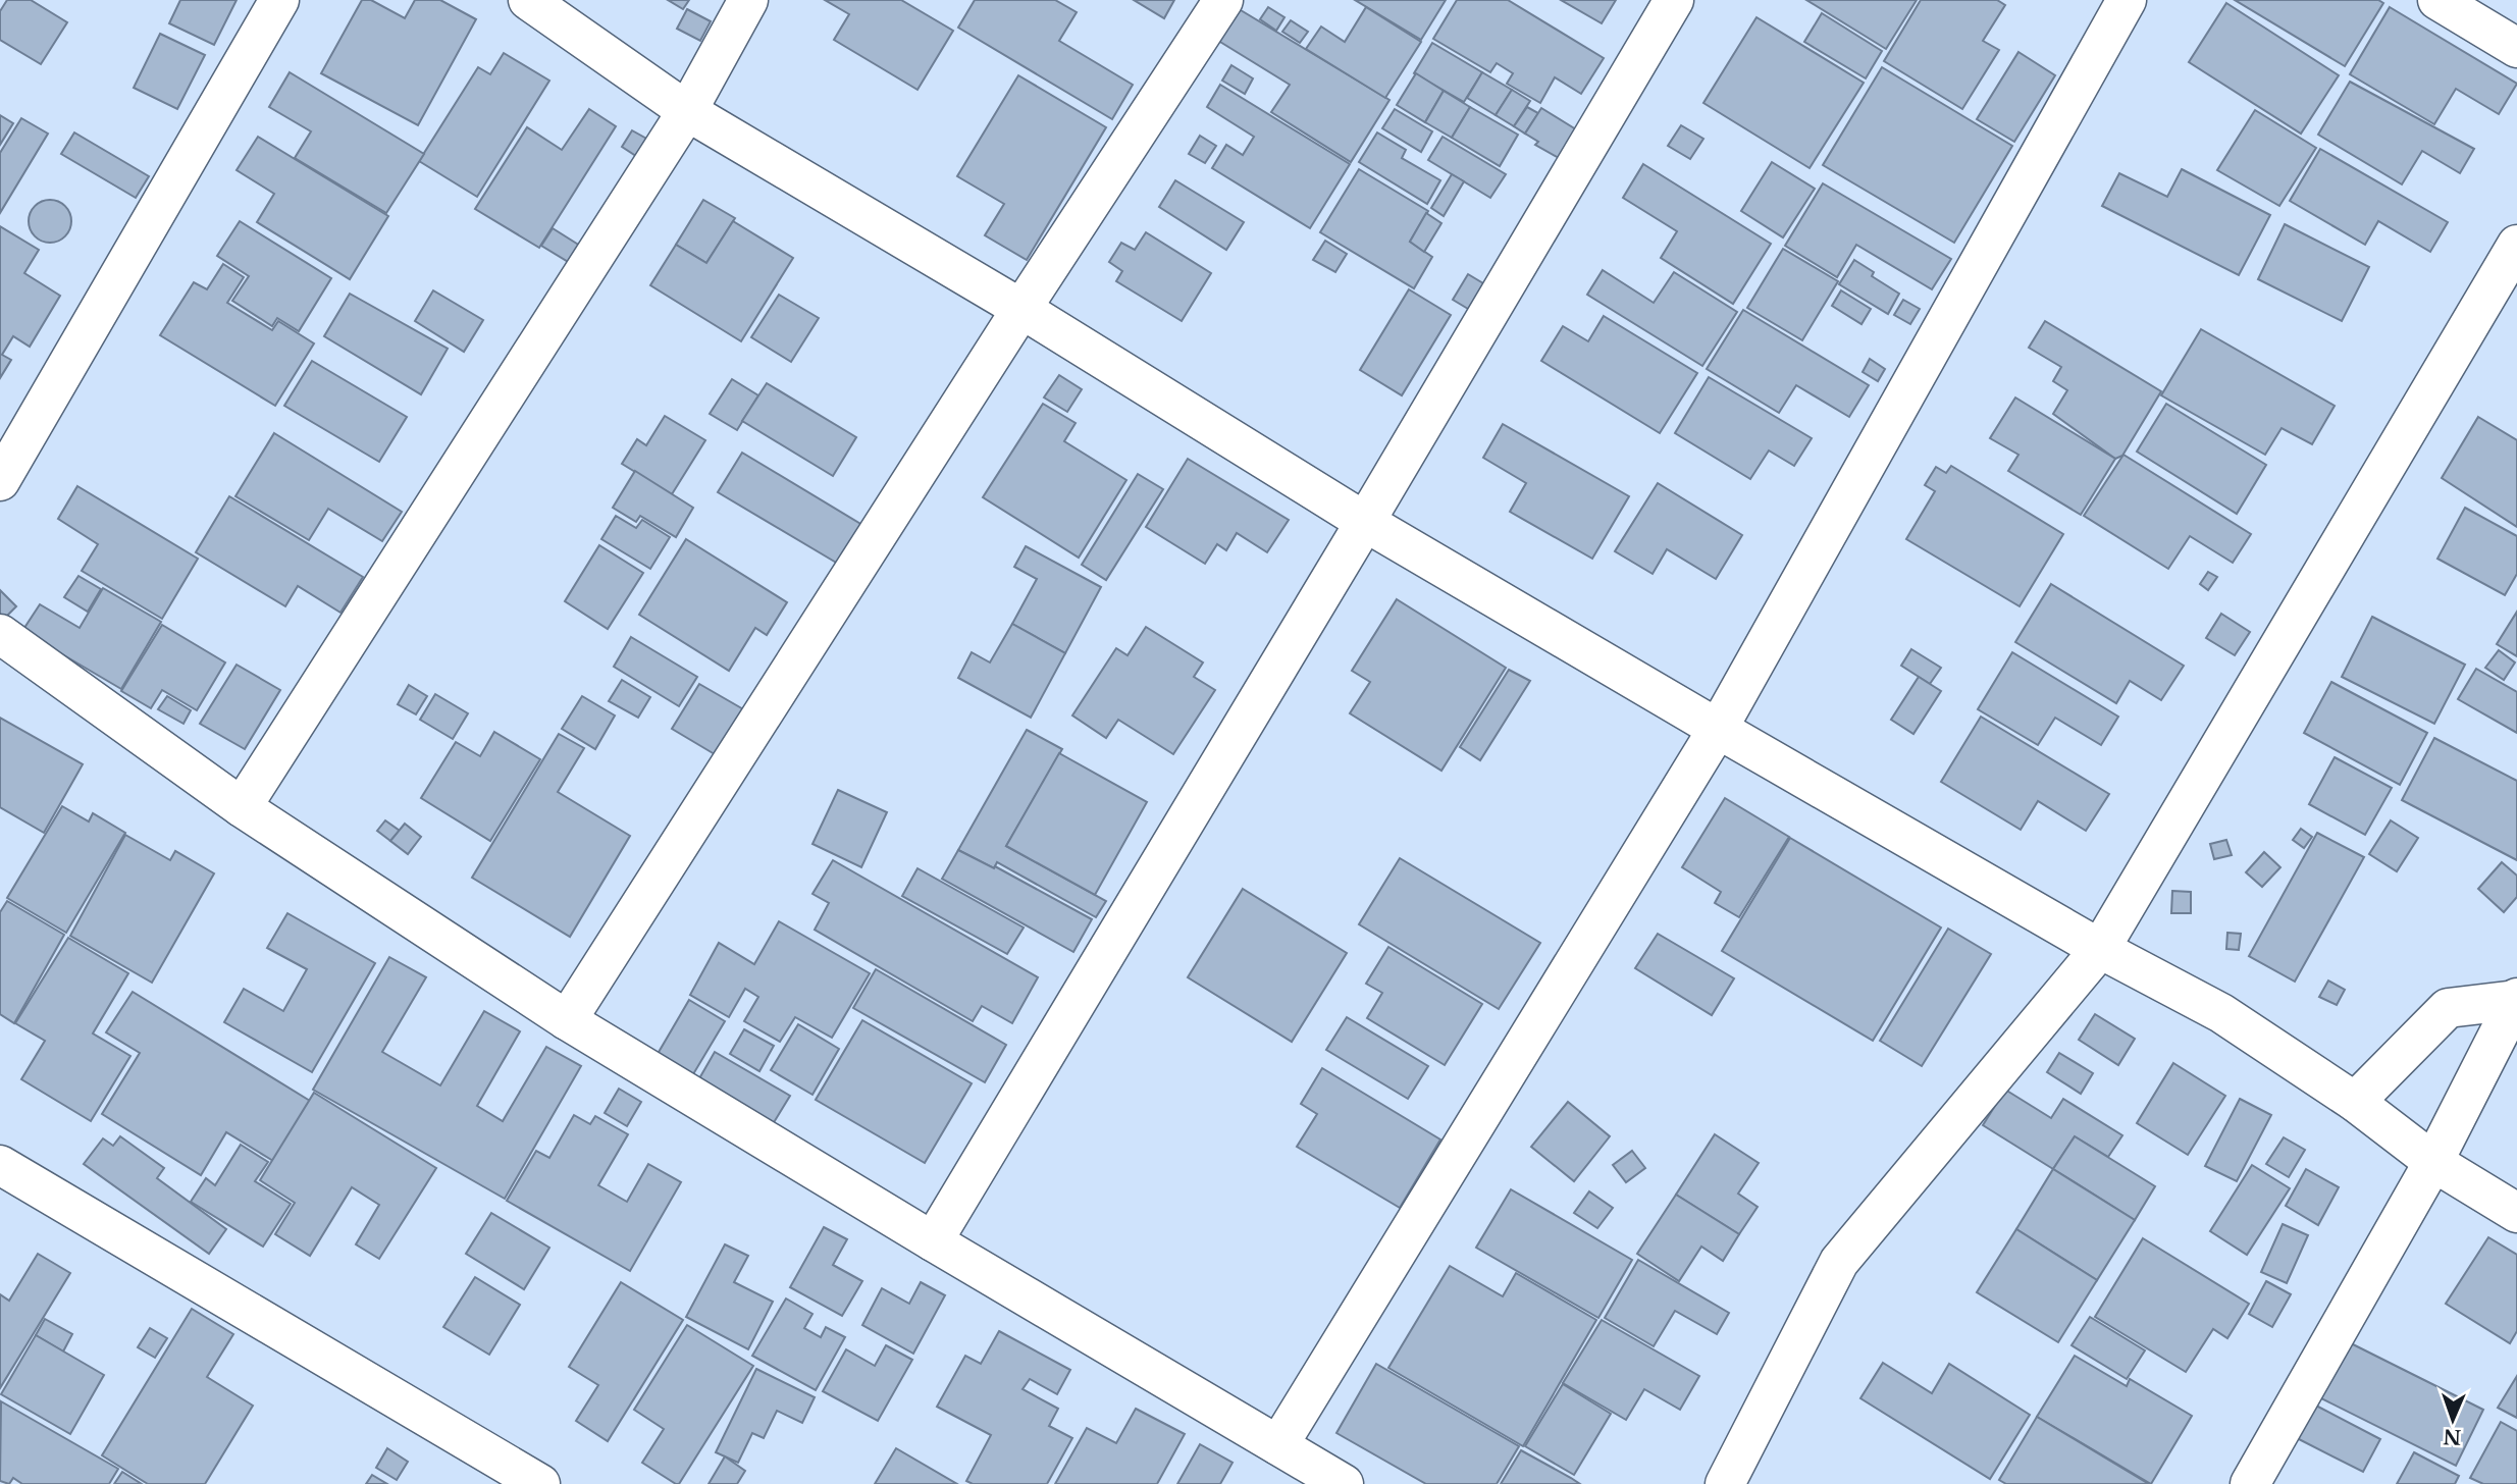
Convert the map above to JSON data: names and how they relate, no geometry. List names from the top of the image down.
{
  "north": "bottom"
}
